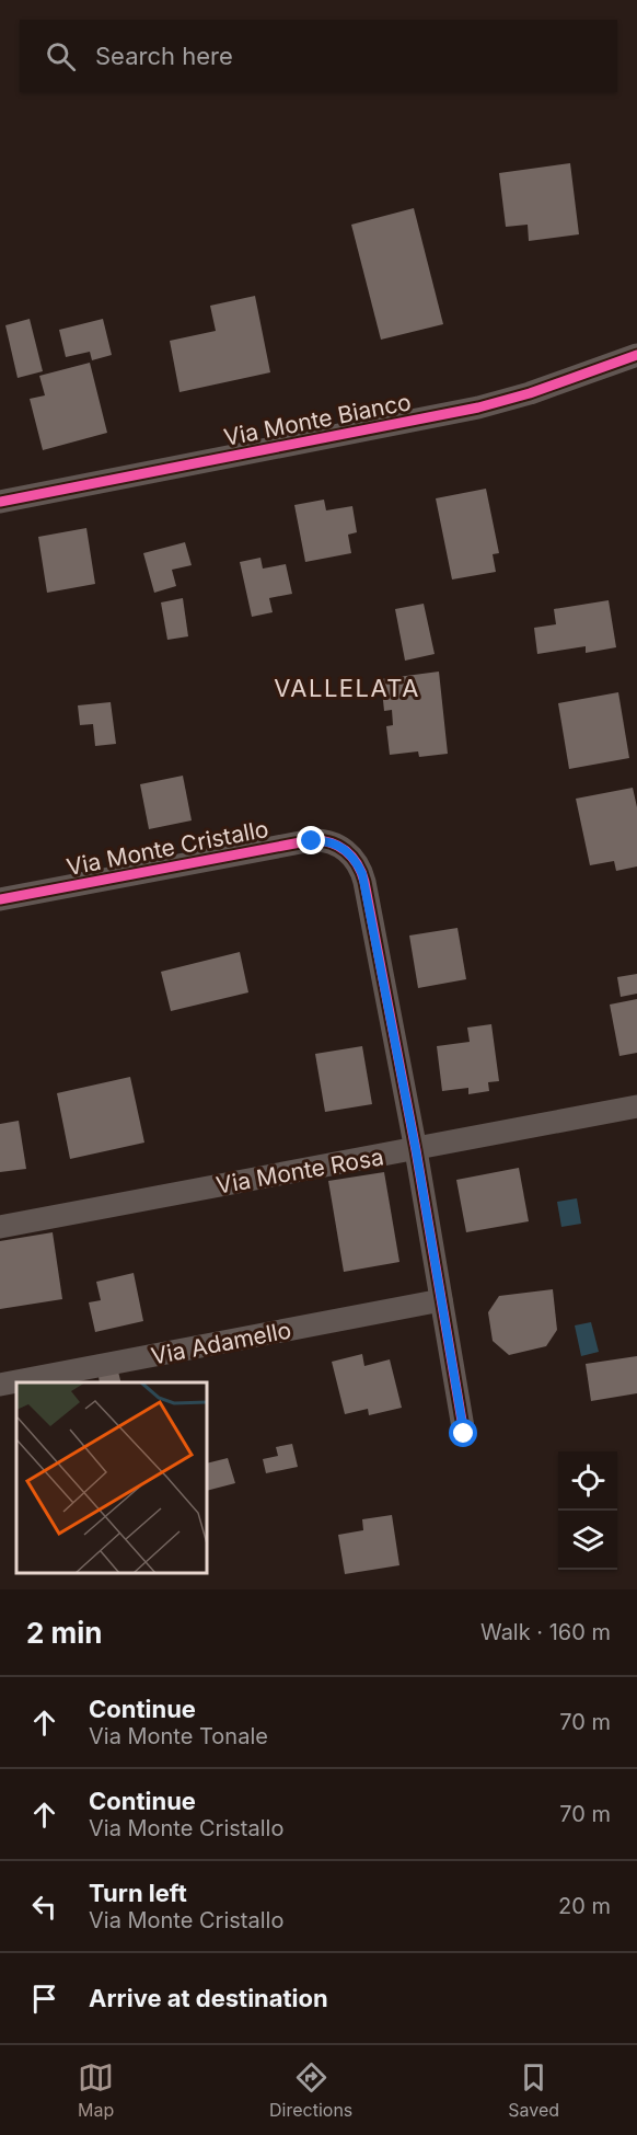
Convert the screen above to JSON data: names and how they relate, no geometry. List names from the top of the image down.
{
  "streets": {
    "street": [
      "Via Monte Bianco",
      "Via Monte Cristallo",
      "Via Monte Rosa",
      "Via Adamello"
    ]
  },
  "crossings": [
    ["Via Monte Cristallo", "Via Monte Rosa"],
    ["Via Monte Cristallo", "Via Adamello"]
  ],
  "districts": ["VALLELATA"],
  "page": {
    "search": "Search here",
    "heading": ["2 min", "Walk · 160 m"],
    "list": [
      ["Continue", "Via Monte Tonale", "70 m"],
      ["Continue", "Via Monte Cristallo", "70 m"],
      ["Turn left", "Via Monte Cristallo", "20 m"],
      "Arrive at destination"
    ],
    "nav": ["Map", "Directions", "Saved"]
  }
}
